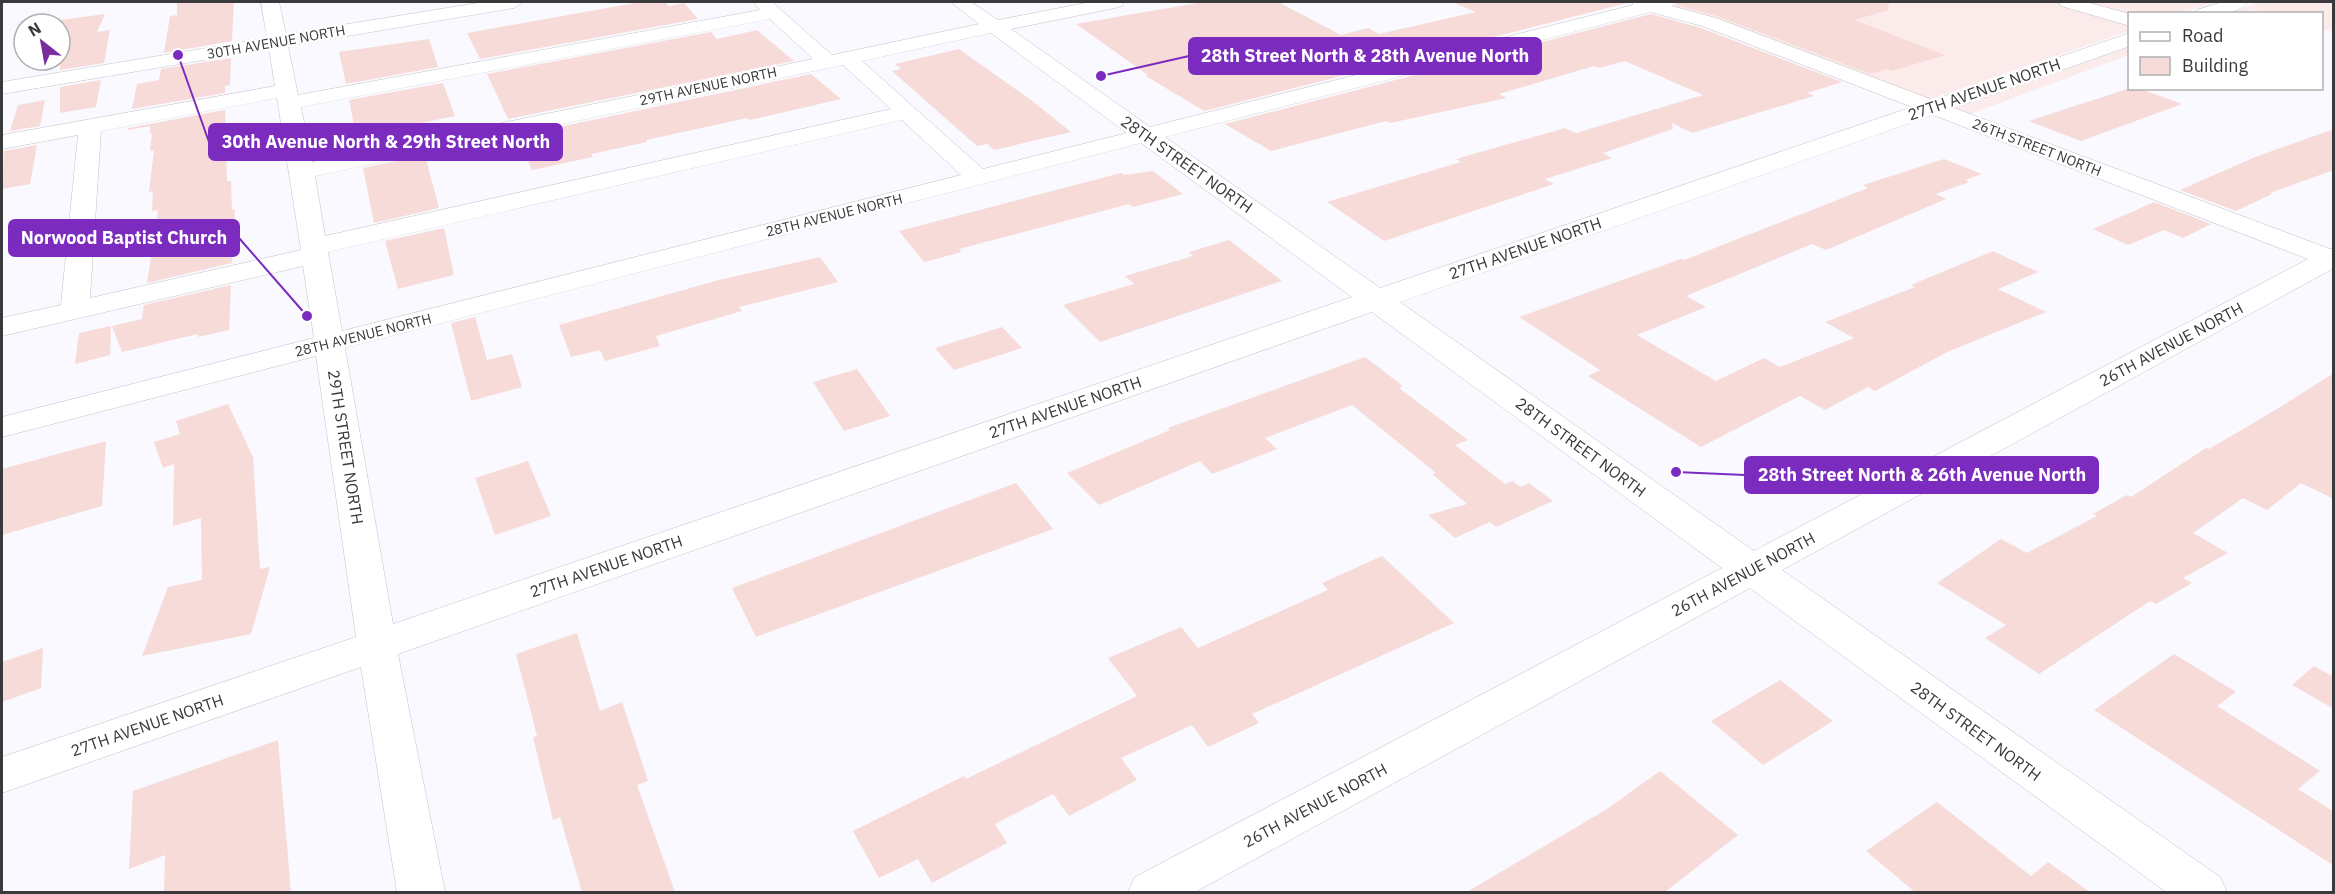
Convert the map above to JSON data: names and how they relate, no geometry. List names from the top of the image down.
{
  "streets": {
    "street": [
      "30TH AVENUE NORTH",
      "29TH AVENUE NORTH",
      "27TH AVENUE NORTH",
      "26TH STREET NORTH",
      "28TH STREET NORTH",
      "28TH AVENUE NORTH",
      "26TH AVENUE NORTH",
      "29TH STREET NORTH"
    ]
  },
  "crossings": [
    ["30TH AVENUE NORTH", "29TH STREET NORTH"],
    ["29TH AVENUE NORTH", "28TH STREET NORTH"],
    ["29TH AVENUE NORTH", "29TH STREET NORTH"],
    ["27TH AVENUE NORTH", "26TH STREET NORTH"],
    ["27TH AVENUE NORTH", "28TH STREET NORTH"],
    ["27TH AVENUE NORTH", "29TH STREET NORTH"],
    ["26TH STREET NORTH", "28TH AVENUE NORTH"],
    ["26TH STREET NORTH", "26TH AVENUE NORTH"],
    ["28TH STREET NORTH", "28TH AVENUE NORTH"],
    ["28TH STREET NORTH", "26TH AVENUE NORTH"],
    ["28TH AVENUE NORTH", "29TH STREET NORTH"]
  ],
  "places": [
    "30th Avenue North & 29th Street North",
    "28th Street North & 28th Avenue North",
    "Norwood Baptist Church",
    "28th Street North & 26th Avenue North"
  ],
  "legend": ["Road", "Building"],
  "north": "top left"
}
